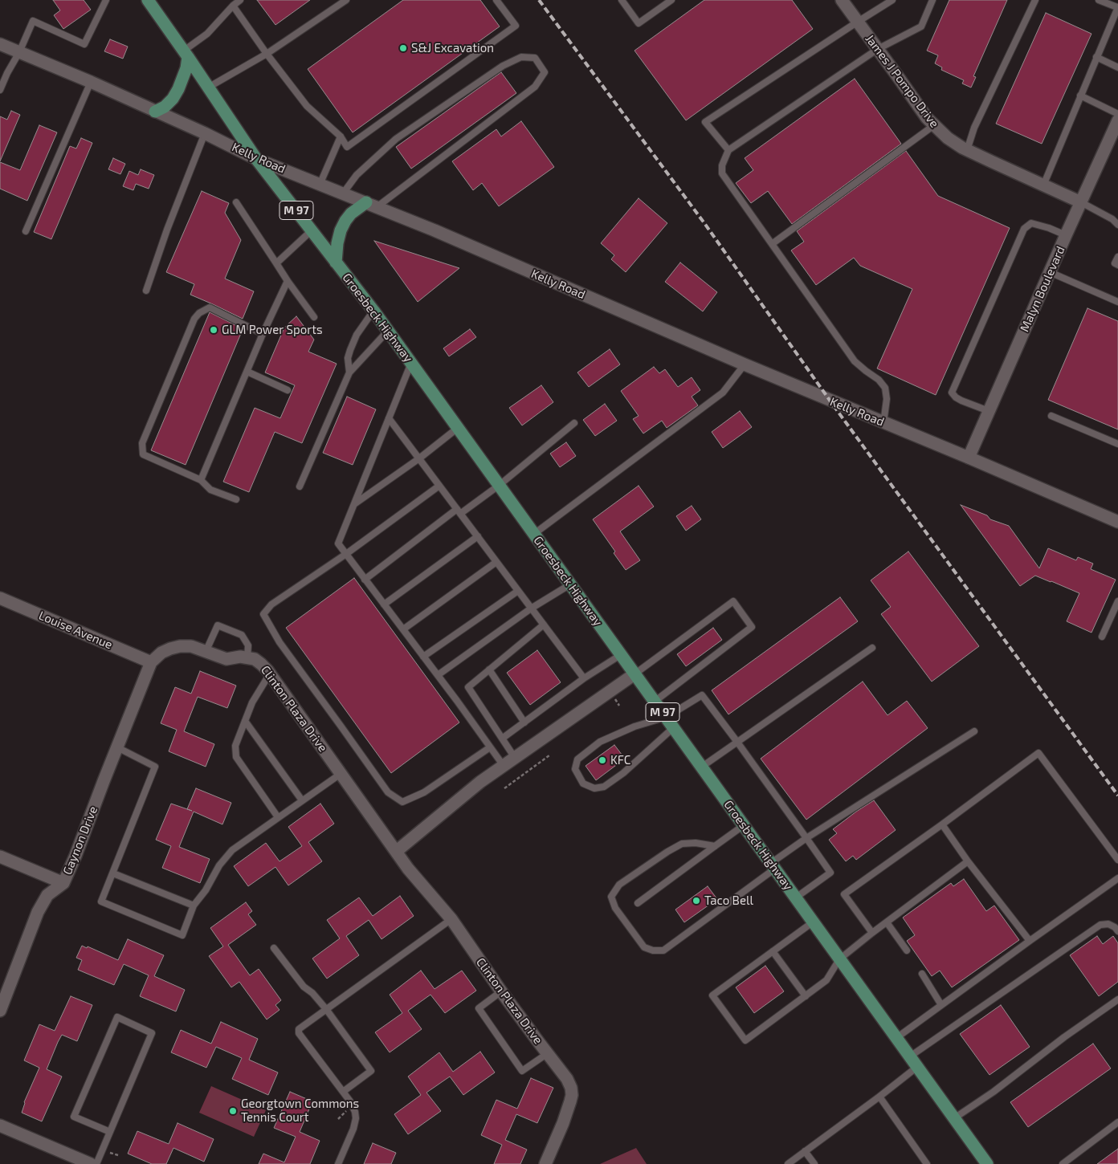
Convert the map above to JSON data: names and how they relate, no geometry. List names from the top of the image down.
{
  "streets": {
    "main road": ["M 97", "Groesbeck Highway"],
    "street": [
      "James J Pompo Drive",
      "Kelly Road",
      "Malyn Boulevard",
      "Louise Avenue",
      "Clinton Plaza Drive",
      "Gaynon Drive"
    ]
  },
  "crossings": [
    ["James J Pompo Drive", "Malyn Boulevard"],
    ["Kelly Road", "Malyn Boulevard"],
    ["Kelly Road", "Groesbeck Highway"],
    ["Louise Avenue", "Clinton Plaza Drive"],
    ["Louise Avenue", "Gaynon Drive"],
    ["Clinton Plaza Drive", "Gaynon Drive"]
  ],
  "places": [
    "S&J Excavation",
    "GLM Power Sports",
    "KFC",
    "Taco Bell",
    "Georgtown Commons Tennis Court"
  ]
}
